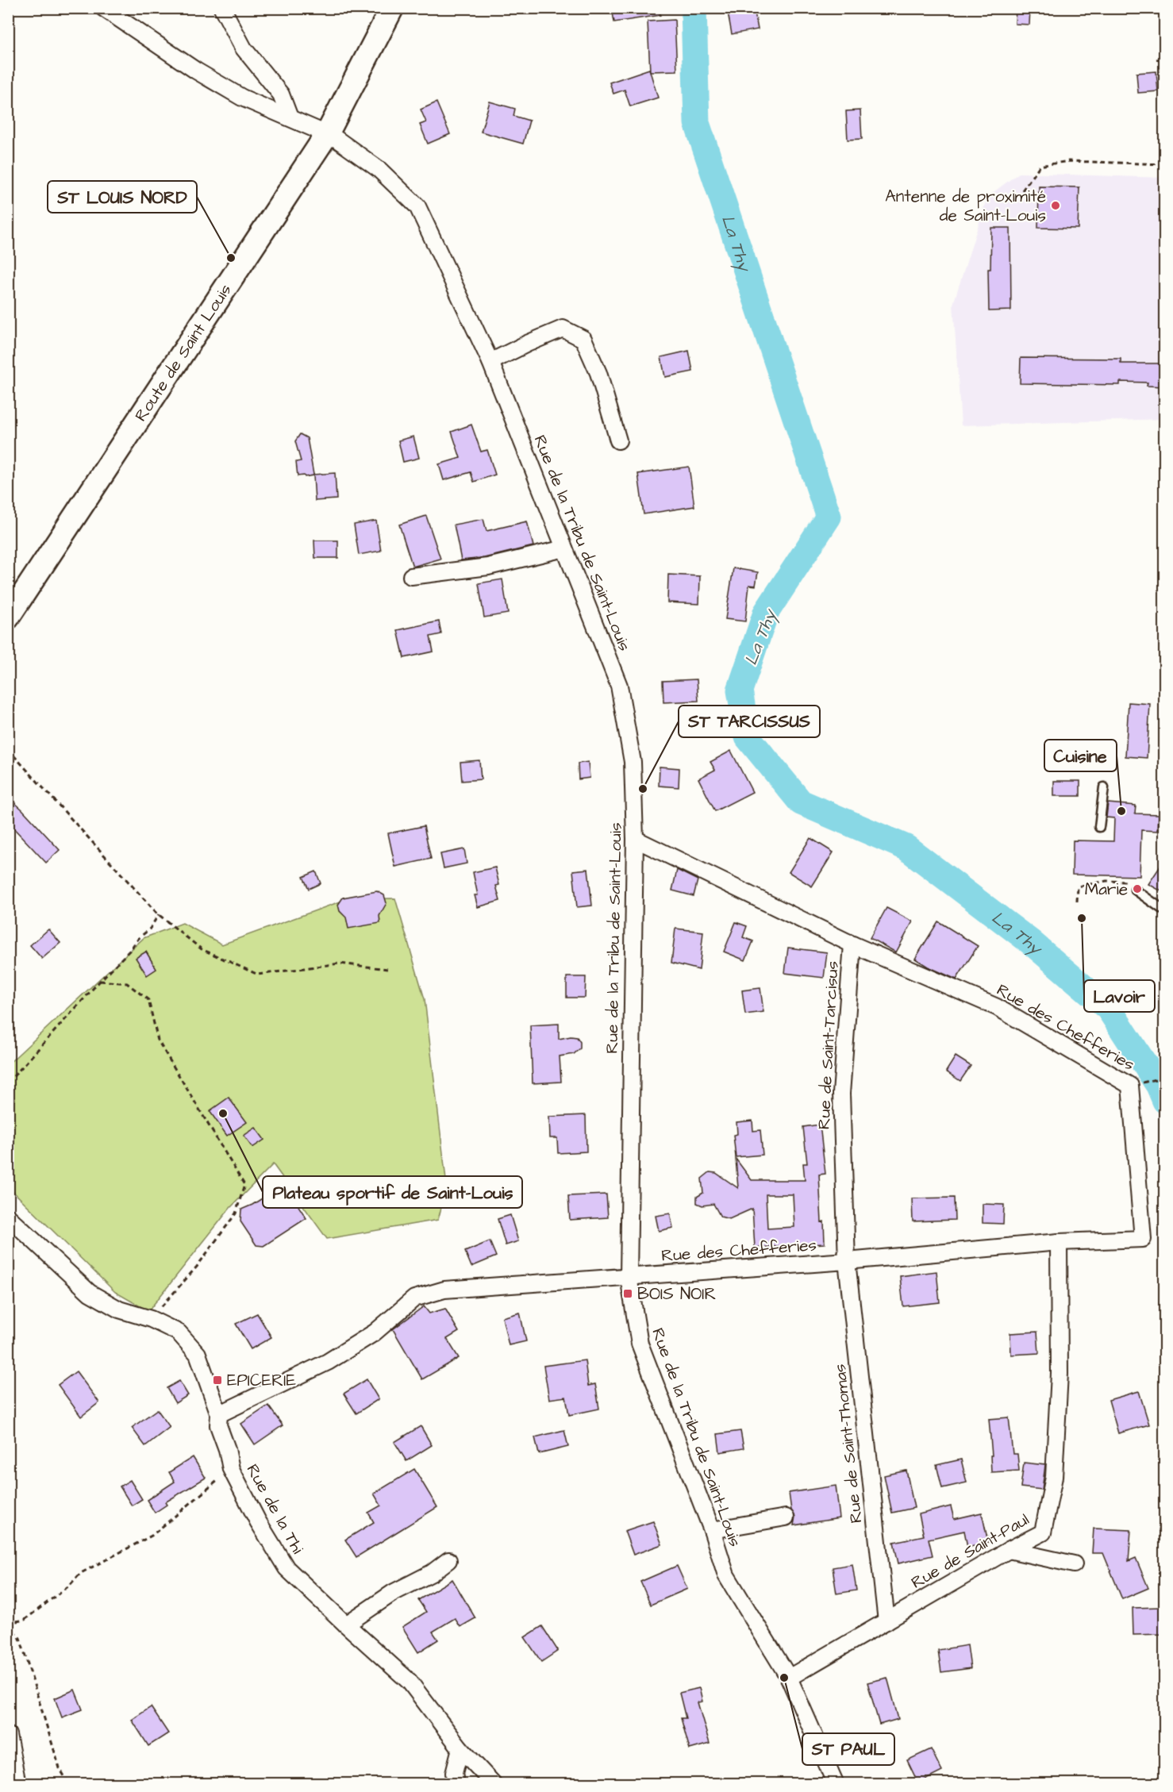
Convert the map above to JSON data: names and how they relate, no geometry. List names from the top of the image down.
{
  "streets": {
    "main road": ["Route de Saint Louis"],
    "street": [
      "Rue de la Tribu de Saint-Louis",
      "Rue des Chefferies",
      "Rue de Saint-Tarcisus",
      "Rue de Saint-Thomas",
      "Rue de la Thi",
      "Rue de Saint-Paul"
    ]
  },
  "crossings": [
    ["Route de Saint Louis", "Rue de la Tribu de Saint-Louis"],
    ["Rue de la Tribu de Saint-Louis", "Rue des Chefferies"],
    ["Rue de la Tribu de Saint-Louis", "Rue de Saint-Paul"],
    ["Rue des Chefferies", "Rue de Saint-Tarcisus"],
    ["Rue des Chefferies", "Rue de Saint-Thomas"],
    ["Rue des Chefferies", "Rue de la Thi"],
    ["Rue des Chefferies", "Rue de Saint-Paul"],
    ["Rue de Saint-Tarcisus", "Rue de Saint-Thomas"],
    ["Rue de Saint-Thomas", "Rue de Saint-Paul"]
  ],
  "water": ["La Thy"],
  "places": {
    "other": [
      "Antenne de proximité de Saint-Louis",
      "ST LOUIS NORD",
      "ST TARCISSUS",
      "Cuisine",
      "Marie",
      "Lavoir",
      "Plateau sportif de Saint-Louis",
      "ST PAUL"
    ],
    "transit": ["BOIS NOIR", "EPICERIE"]
  }
}
